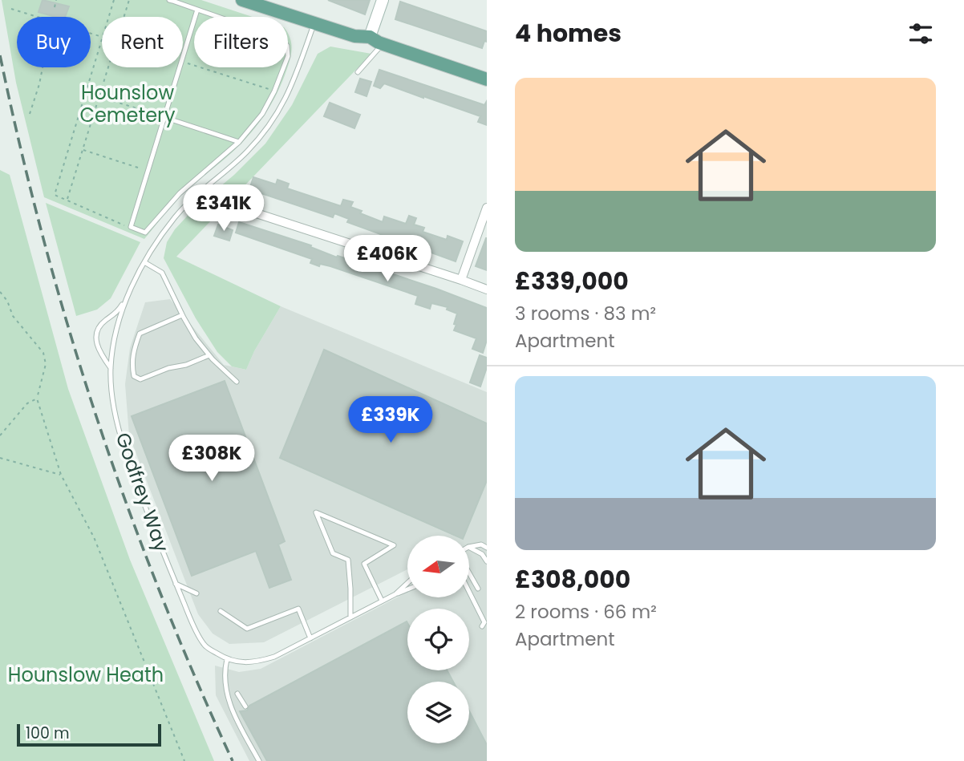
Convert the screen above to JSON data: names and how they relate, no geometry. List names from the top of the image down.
{
  "streets": {
    "lane": ["Godfrey Way"]
  },
  "parks": ["Hounslow Cemetery", "Hounslow Heath"],
  "scale_bar": "100 m",
  "north": "left",
  "page": {
    "heading": "4 homes",
    "chip": ["Buy", "Rent", "Filters"],
    "list": [
      {
        "name": "£339,000",
        "note": "3 rooms · 83 m² · Apartment"
      },
      {
        "name": "£308,000",
        "note": "2 rooms · 66 m² · Apartment"
      }
    ],
    "price": [
      "£341K",
      "£406K",
      "£339K",
      "£308K"
    ],
    "scale": "100 m"
  }
}
